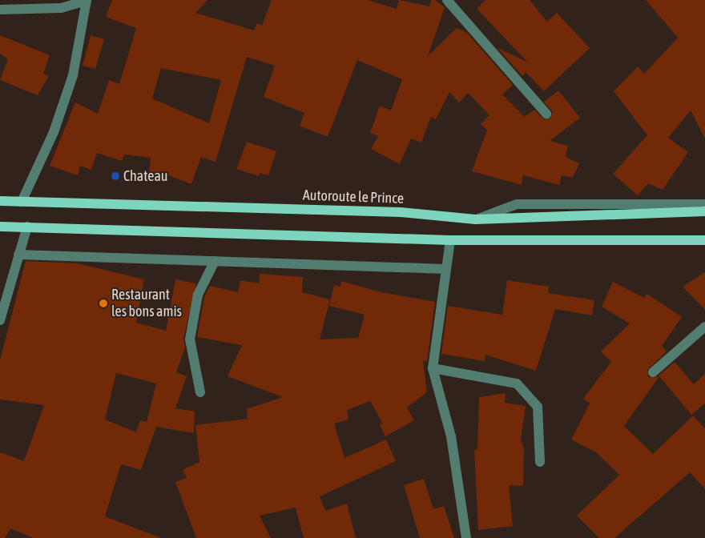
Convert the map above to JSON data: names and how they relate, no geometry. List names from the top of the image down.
{
  "streets": {
    "main road": ["Autoroute le Prince"]
  },
  "places": ["Chateau", "Restaurant les bons amis"]
}
